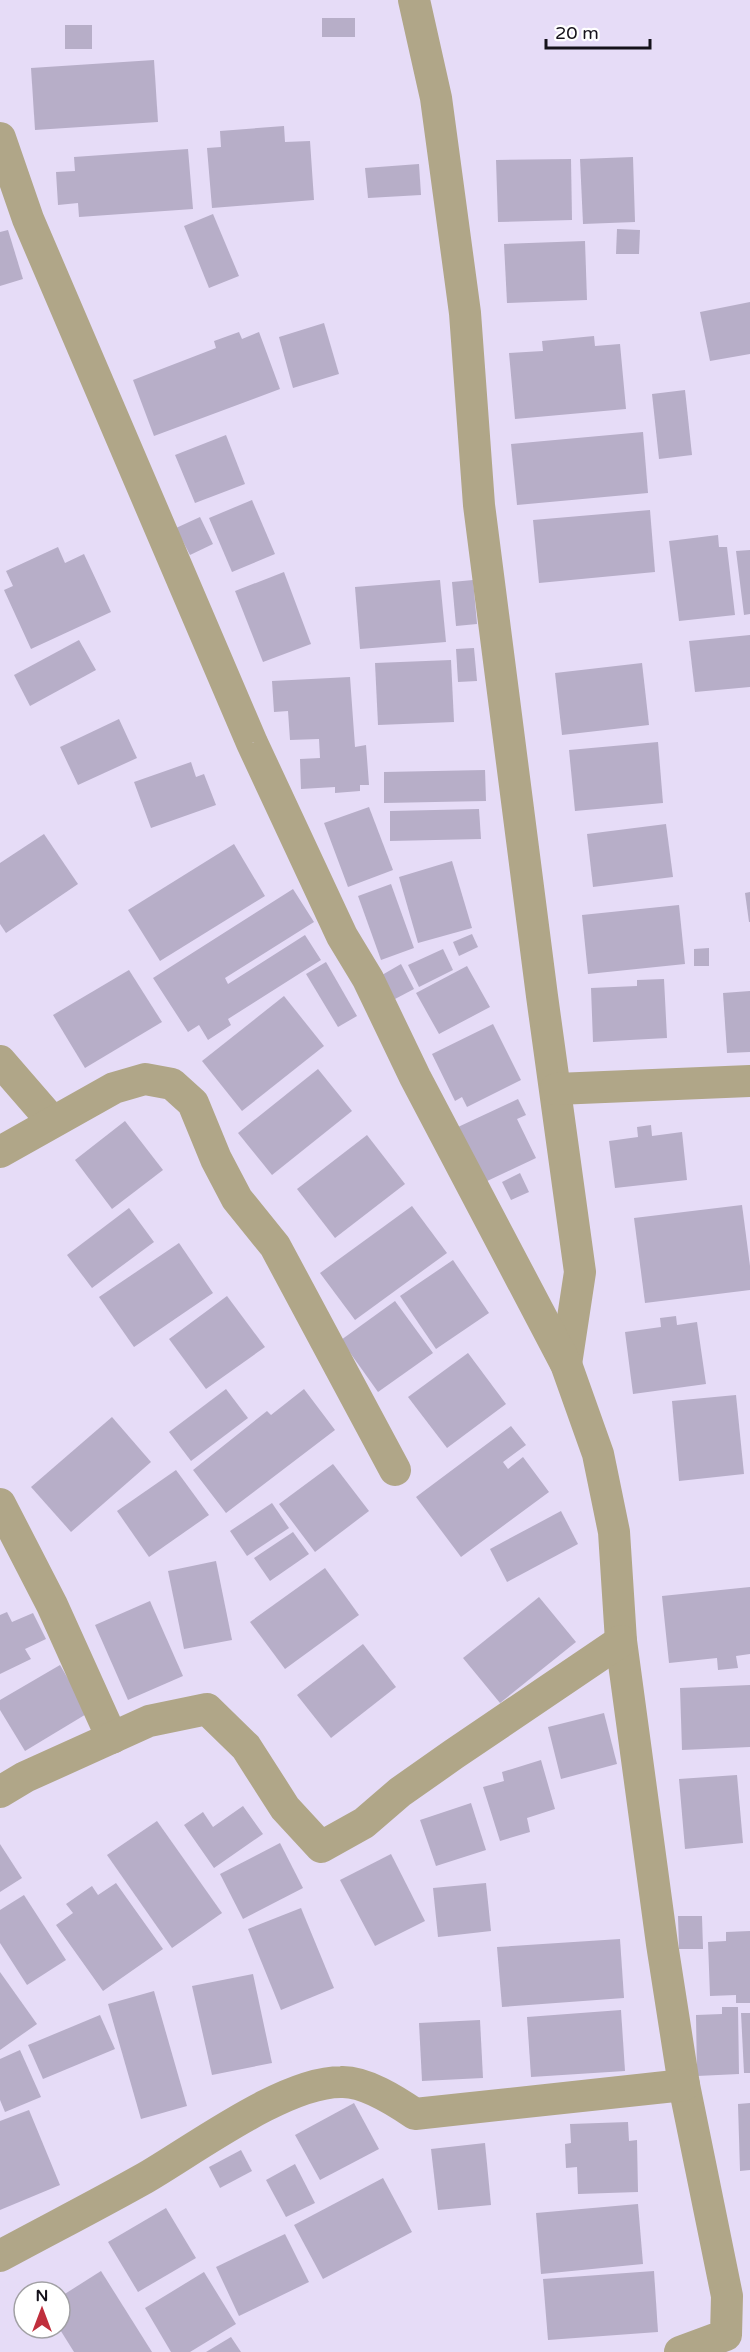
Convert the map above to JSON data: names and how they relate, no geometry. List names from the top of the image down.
{
  "scale_bar": "20 m",
  "north": "top"
}
